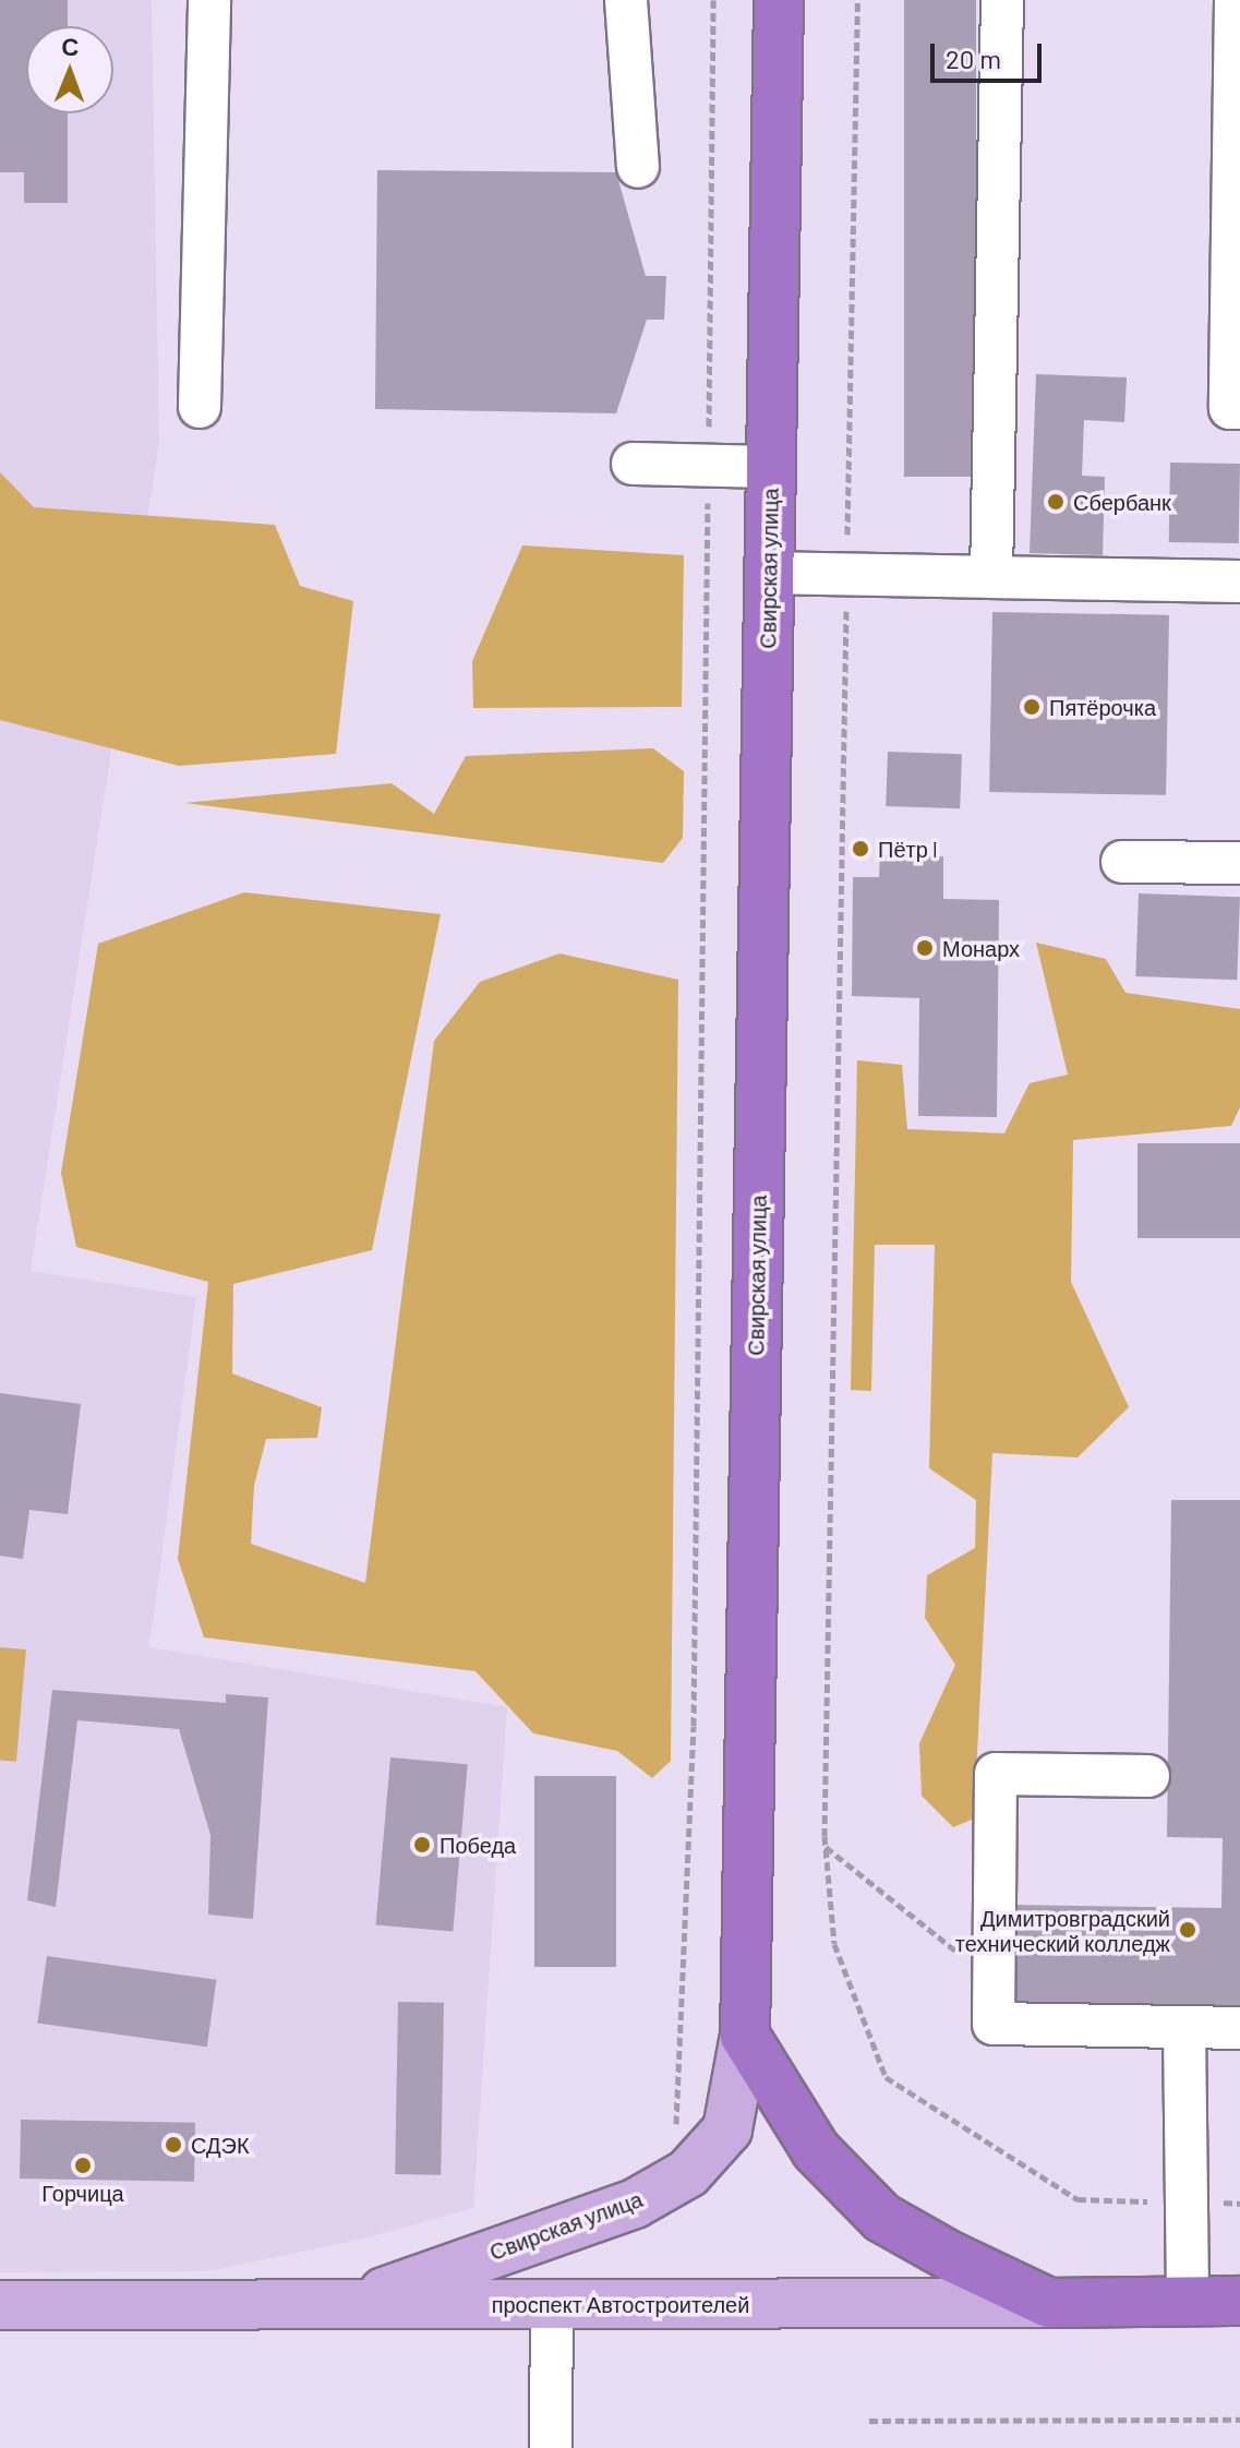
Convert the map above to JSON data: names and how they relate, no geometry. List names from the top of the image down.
{
  "streets": {
    "highway": ["Свирская улица", "проспект Автостроителей"]
  },
  "crossings": [
    ["Свирская улица", "проспект Автостроителей"]
  ],
  "places": [
    "Сбербанк",
    "Пятёрочка",
    "Пётр I",
    "Монарх",
    "Победа",
    "Димитровградский технический колледж",
    "СДЭК",
    "Горчица"
  ],
  "scale_bar": "20 m",
  "north": "top"
}
